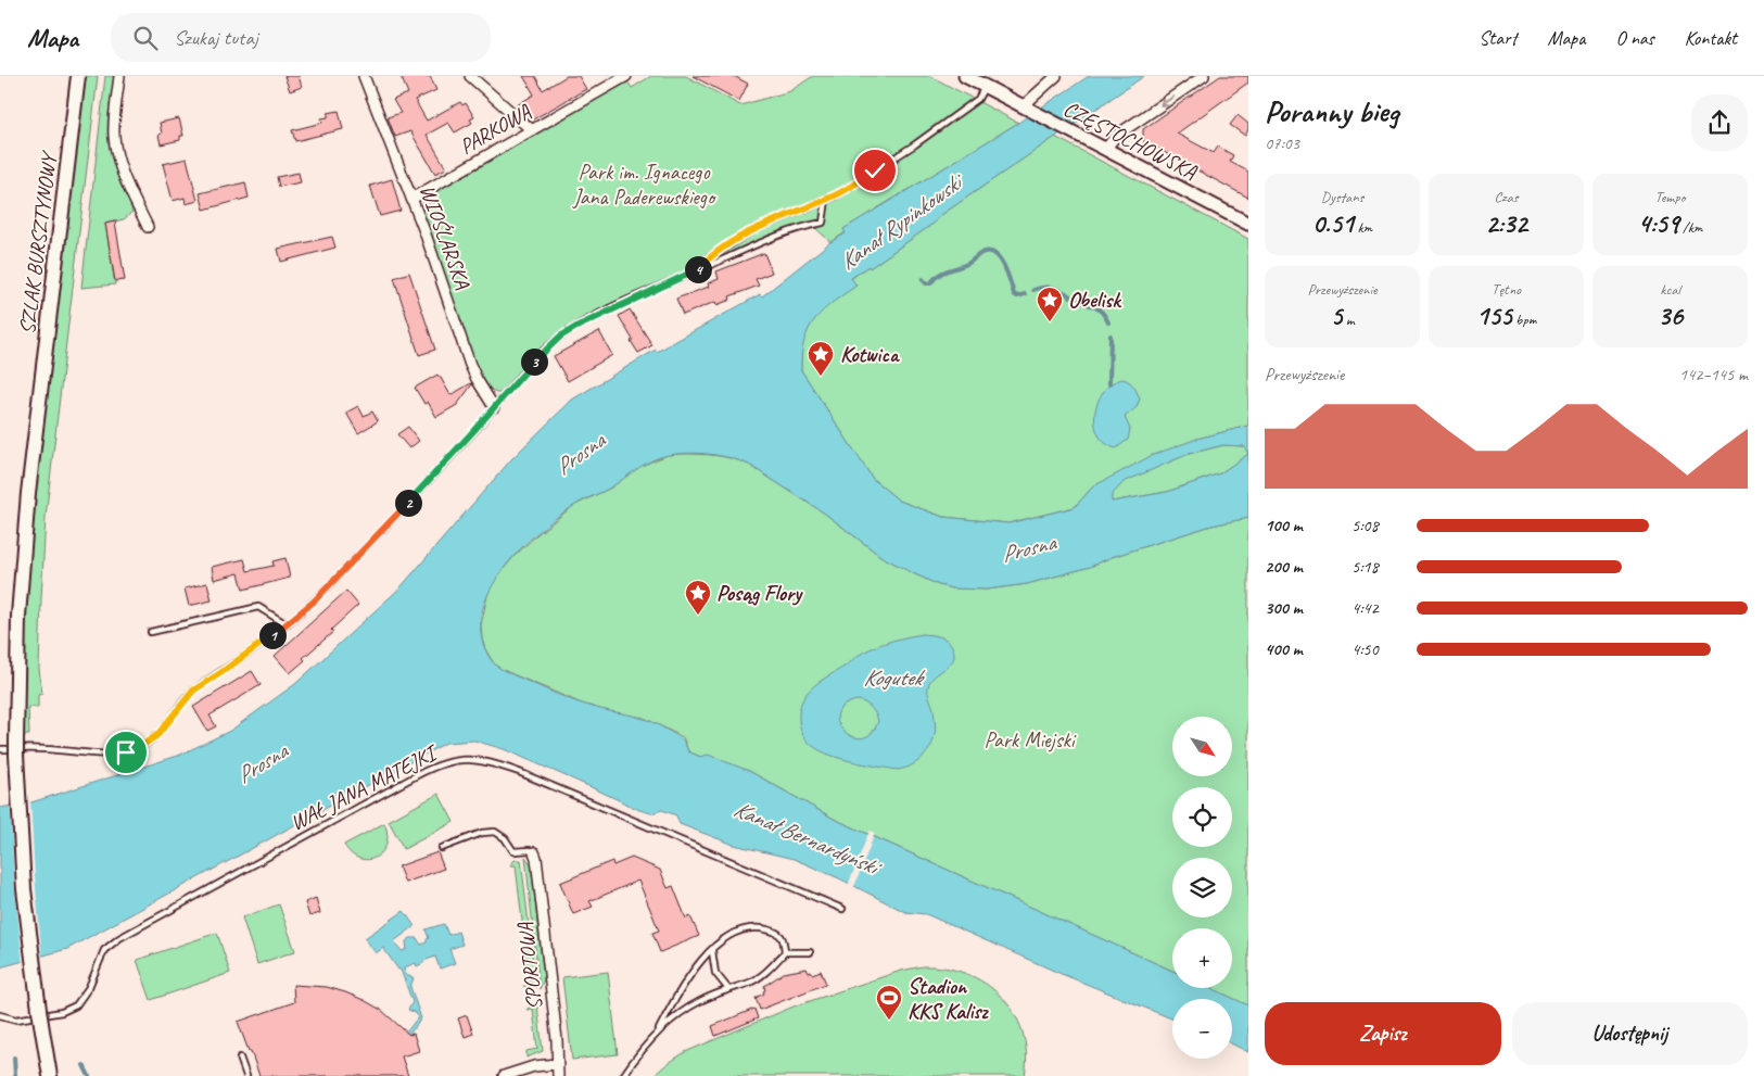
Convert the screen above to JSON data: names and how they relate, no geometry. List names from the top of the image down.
{
  "streets": {
    "main road": ["SZLAK BURSZTYNOWY"],
    "street": [
      "PARKOWA",
      "CZĘSTOCHOWSKA",
      "WIOŚLARSKA",
      "SPORTOWA"
    ],
    "lane": ["WAŁ JANA MATEJKI"]
  },
  "crossings": [
    ["PARKOWA", "WIOŚLARSKA"]
  ],
  "water": [
    "Kanał Rypinkowski",
    "Prosna",
    "Kogutek",
    "Kanał Bernardyński"
  ],
  "parks": ["Park im. Ignacego Jana Paderewskiego", "Park Miejski"],
  "places": {
    "place": ["Obelisk", "Kotwica", "Posąg Flory"],
    "sports": ["Stadion KKS Kalisz"]
  },
  "north": "bottom right",
  "page": {
    "header": "Mapa",
    "search": "Szukaj tutaj",
    "nav": [
      "Start",
      "Mapa",
      "O nas",
      "Kontakt"
    ],
    "heading": ["Poranny bieg", "07:03"],
    "stats": [
      ["Dystans", "0.51 km"],
      ["Czas", "2:32"],
      ["Tempo", "4:59 /km"],
      ["Przewyższenie", "5 m"],
      ["Tętno", "155 bpm"],
      ["kcal", "36"]
    ],
    "pins": [
      "4",
      "3",
      "2",
      "1"
    ],
    "chart": ["Przewyższenie", "142–145 m"],
    "list": [
      {
        "name": "100 m",
        "note": "5:08"
      },
      {
        "name": "200 m",
        "note": "5:18"
      },
      {
        "name": "300 m",
        "note": "4:42"
      },
      {
        "name": "400 m",
        "note": "4:50"
      }
    ],
    "map_buttons": ["+", "−"],
    "buttons": ["Zapisz", "Udostępnij"]
  }
}
